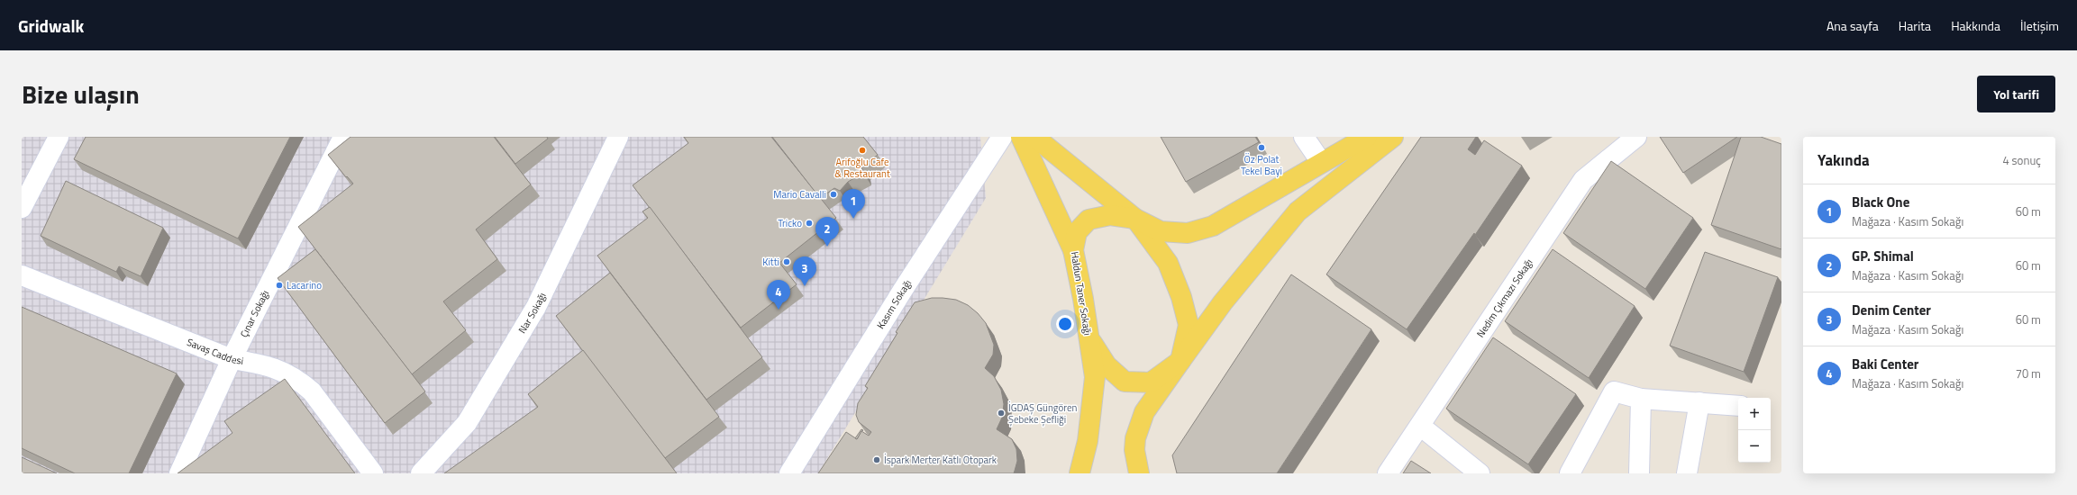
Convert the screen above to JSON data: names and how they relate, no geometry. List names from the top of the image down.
{
  "streets": {
    "main road": ["Haldun Taner Sokağı"],
    "street": [
      "Nedim Çıkmazı Sokağı",
      "Kasım Sokağı",
      "Nar Sokağı",
      "Çınar Sokağı",
      "Savaş Caddesi"
    ]
  },
  "crossings": [
    ["Çınar Sokağı", "Savaş Caddesi"]
  ],
  "places": [
    "Öz Polat Tekel Bayi",
    "Arifoğlu Cafe & Restaurant",
    "Mario Cavalli",
    "Tricko",
    "Kitti",
    "Lacarino",
    "İGDAŞ Güngören Şebeke Şefliği",
    "İspark Merter Katlı Otopark"
  ],
  "page": {
    "header": "Gridwalk",
    "nav": [
      "Ana sayfa",
      "Harita",
      "Hakkında",
      "İletişim"
    ],
    "title": "Bize ulaşın",
    "buttons": "Yol tarifi",
    "heading": ["Yakında", "4 sonuç"],
    "list": [
      {
        "mark": "1",
        "name": "Black One",
        "note": "Mağaza · Kasım Sokağı",
        "value": "60 m"
      },
      {
        "mark": "2",
        "name": "GP. Shimal",
        "note": "Mağaza · Kasım Sokağı",
        "value": "60 m"
      },
      {
        "mark": "3",
        "name": "Denim Center",
        "note": "Mağaza · Kasım Sokağı",
        "value": "60 m"
      },
      {
        "mark": "4",
        "name": "Baki Center",
        "note": "Mağaza · Kasım Sokağı",
        "value": "70 m"
      }
    ],
    "pins": [
      "1",
      "2",
      "3",
      "4"
    ],
    "map_buttons": ["+", "−"]
  }
}
